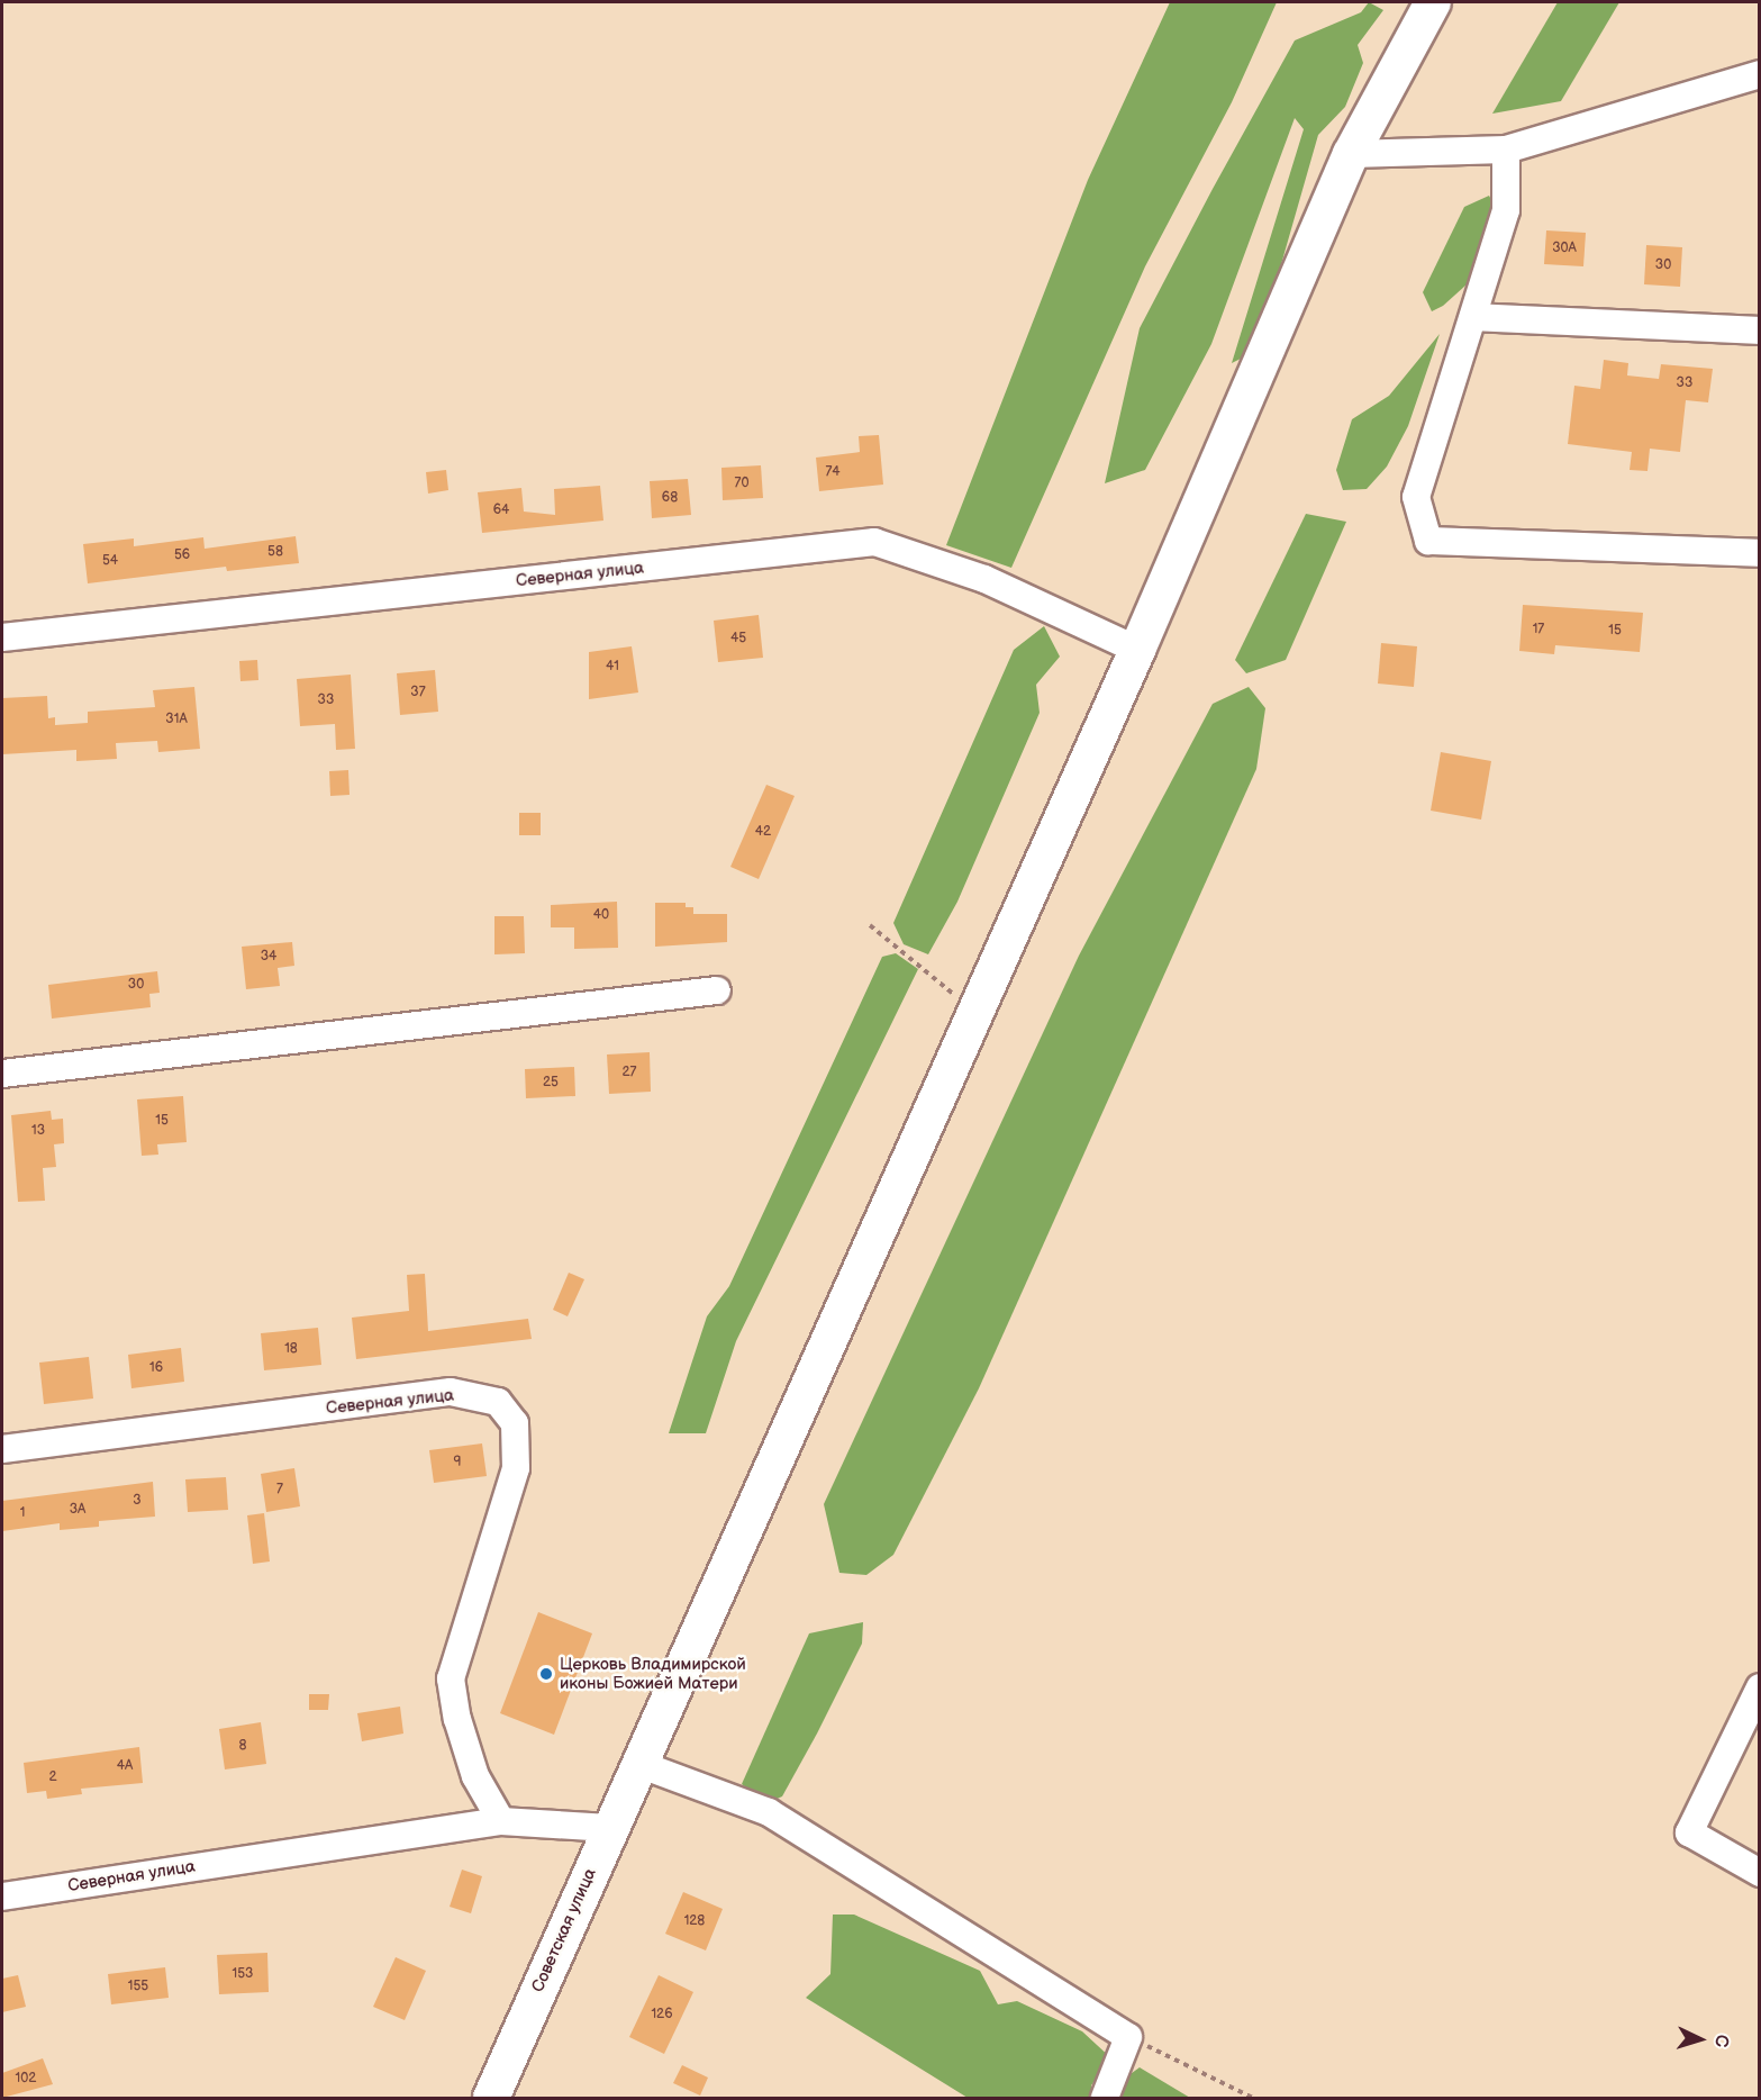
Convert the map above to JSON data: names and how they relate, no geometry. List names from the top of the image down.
{
  "streets": {
    "main road": ["Советская улица"],
    "street": ["Северная улица"]
  },
  "crossings": [
    ["Северная улица", "Советская улица"]
  ],
  "places": ["Церковь Владимирской иконы Божией Матери"],
  "house_numbers": [
    "30А",
    "30",
    "33",
    "74",
    "70",
    "68",
    "64",
    "58",
    "56",
    "54",
    "17",
    "15",
    "45",
    "41",
    "37",
    "33",
    "31А",
    "42",
    "40",
    "34",
    "30",
    "27",
    "25",
    "15",
    "13",
    "18",
    "16",
    "9",
    "7",
    "3",
    "3А",
    "1",
    "8",
    "4А",
    "2",
    "128",
    "153",
    "155",
    "126",
    "102"
  ],
  "north": "right"
}
